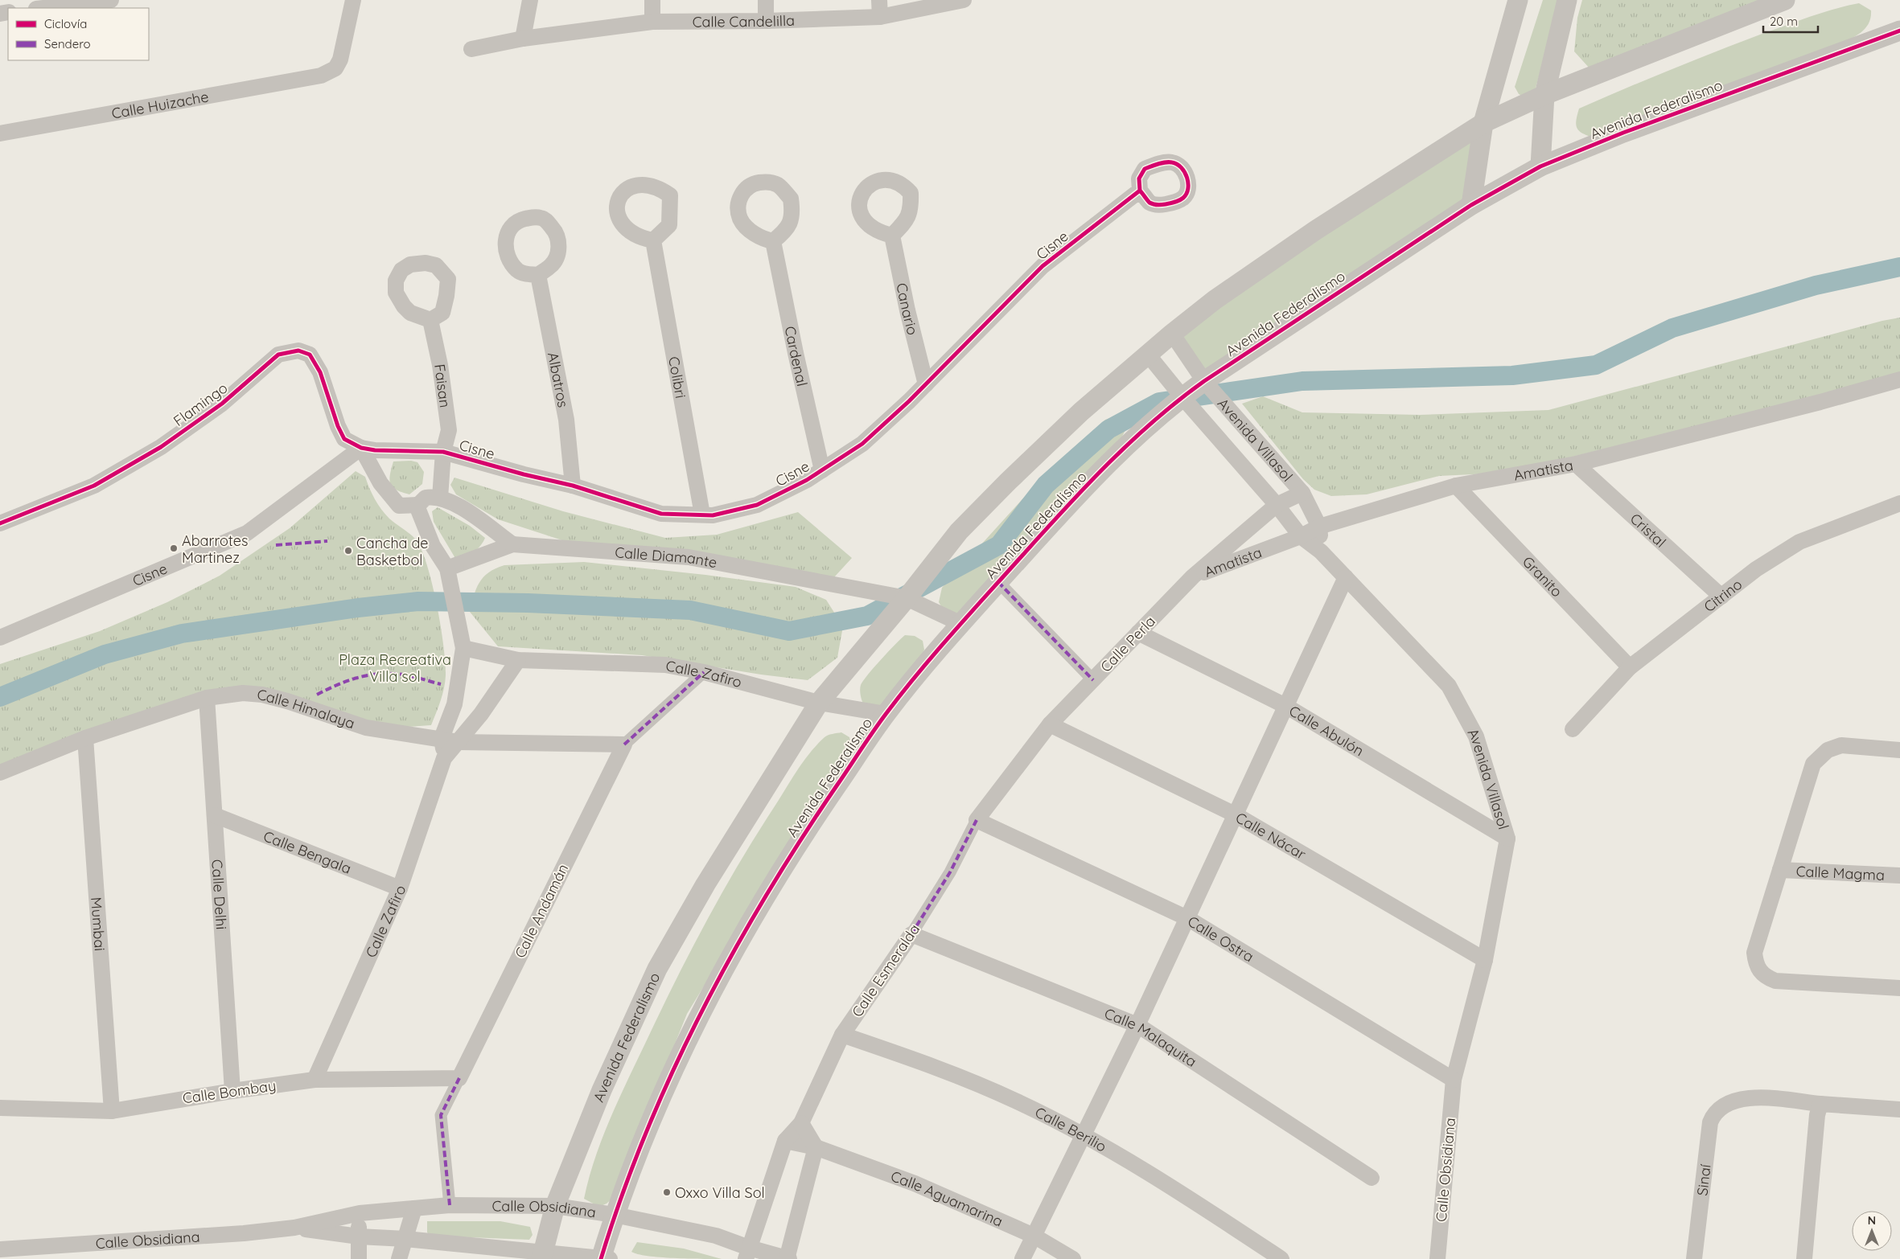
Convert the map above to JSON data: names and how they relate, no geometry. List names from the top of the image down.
{
  "streets": {
    "street": [
      "Calle Candelilla",
      "Calle Huizache",
      "Avenida Federalismo",
      "Cisne",
      "Canario",
      "Cardenal",
      "Colibri",
      "Albatros",
      "Faisan",
      "Flamingo",
      "Avenida Villasol",
      "Amatista",
      "Cristal",
      "Calle Diamante",
      "Granito",
      "Citrino",
      "Calle Perla",
      "Calle Zafiro",
      "Calle Himalaya",
      "Calle Abulón",
      "Calle Nácar",
      "Calle Bengala",
      "Calle Magma",
      "Calle Delhi",
      "Calle Andamán",
      "Mumbai",
      "Calle Ostra",
      "Calle Esmeralda",
      "Calle Malaquita",
      "Calle Bombay",
      "Calle Berilio",
      "Calle Obsidiana",
      "Sinaí",
      "Calle Aguamarina"
    ]
  },
  "crossings": [
    ["Avenida Federalismo", "Avenida Villasol"],
    ["Avenida Federalismo", "Calle Diamante"],
    ["Avenida Federalismo", "Calle Zafiro"],
    ["Avenida Federalismo", "Calle Obsidiana"],
    ["Cisne", "Canario"],
    ["Cisne", "Cardenal"],
    ["Cisne", "Colibri"],
    ["Cisne", "Albatros"],
    ["Cisne", "Faisan"],
    ["Cisne", "Flamingo"],
    ["Avenida Villasol", "Amatista"],
    ["Avenida Villasol", "Calle Perla"],
    ["Avenida Villasol", "Calle Abulón"],
    ["Avenida Villasol", "Calle Nácar"],
    ["Avenida Villasol", "Calle Ostra"],
    ["Avenida Villasol", "Calle Obsidiana"],
    ["Amatista", "Cristal"],
    ["Amatista", "Granito"],
    ["Amatista", "Calle Perla"],
    ["Cristal", "Citrino"],
    ["Granito", "Citrino"],
    ["Calle Perla", "Calle Abulón"],
    ["Calle Perla", "Calle Nácar"],
    ["Calle Perla", "Calle Ostra"],
    ["Calle Perla", "Calle Esmeralda"],
    ["Calle Zafiro", "Calle Himalaya"],
    ["Calle Zafiro", "Calle Bengala"],
    ["Calle Zafiro", "Calle Bombay"],
    ["Calle Himalaya", "Calle Delhi"],
    ["Calle Himalaya", "Calle Andamán"],
    ["Calle Himalaya", "Mumbai"],
    ["Calle Bengala", "Calle Delhi"],
    ["Calle Delhi", "Calle Bombay"],
    ["Calle Andamán", "Calle Bombay"],
    ["Mumbai", "Calle Bombay"],
    ["Calle Ostra", "Calle Esmeralda"],
    ["Calle Ostra", "Calle Obsidiana"],
    ["Calle Esmeralda", "Calle Malaquita"],
    ["Calle Esmeralda", "Calle Berilio"],
    ["Calle Esmeralda", "Calle Obsidiana"],
    ["Calle Esmeralda", "Calle Aguamarina"]
  ],
  "parks": ["Plaza Recreativa Villa sol"],
  "places": ["Abarrotes Martinez", "Cancha de Basketbol", "Oxxo Villa Sol"],
  "legend": ["Ciclovía", "Sendero"],
  "scale_bar": "20 m",
  "north": "top"
}
